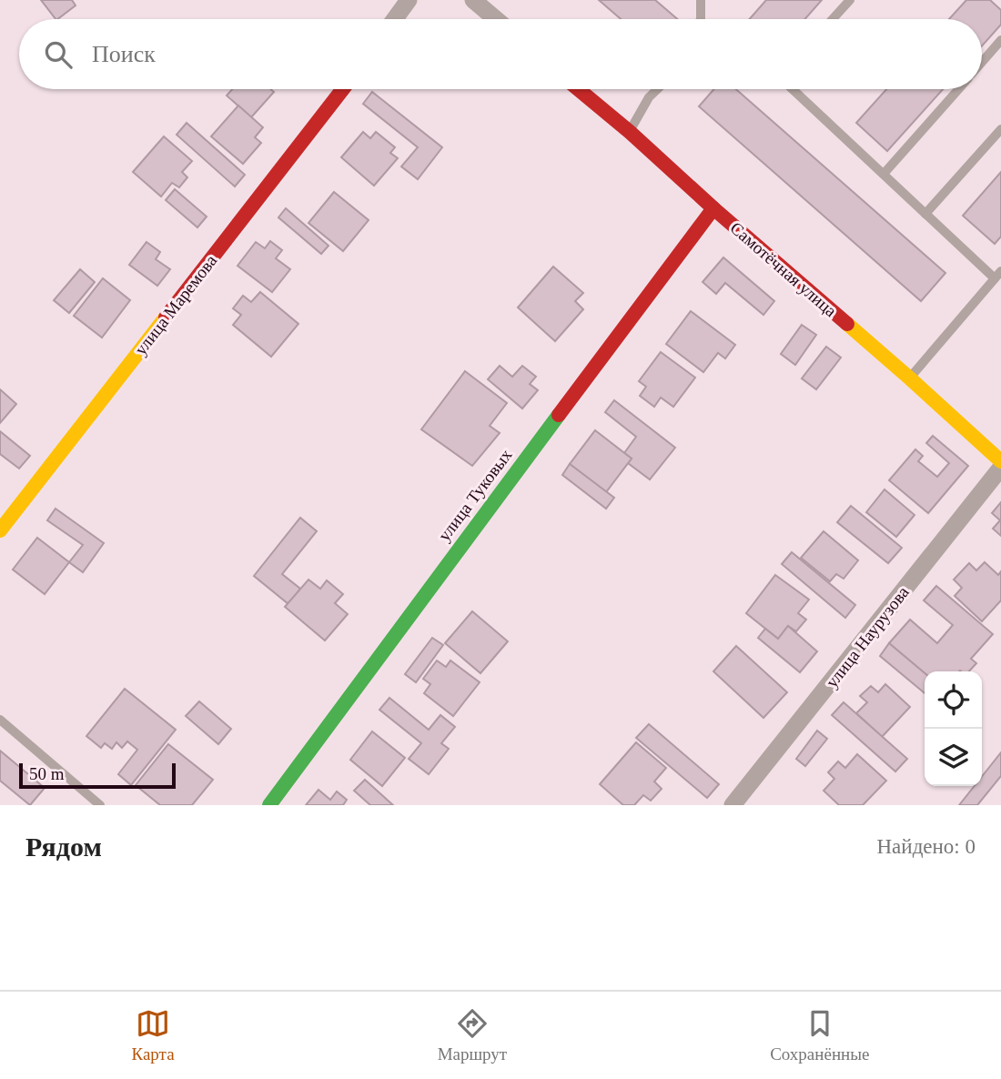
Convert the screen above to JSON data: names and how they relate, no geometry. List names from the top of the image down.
{
  "streets": {
    "street": [
      "Самотёчная улица",
      "улица Маремова",
      "улица Туковых",
      "улица Наурузова"
    ]
  },
  "crossings": [
    ["Самотёчная улица", "улица Туковых"]
  ],
  "scale_bar": "50 m",
  "page": {
    "search": "Поиск",
    "scale": "50 m",
    "heading": ["Рядом", "Найдено: 0"],
    "nav": ["Карта", "Маршрут", "Сохранённые"]
  }
}
